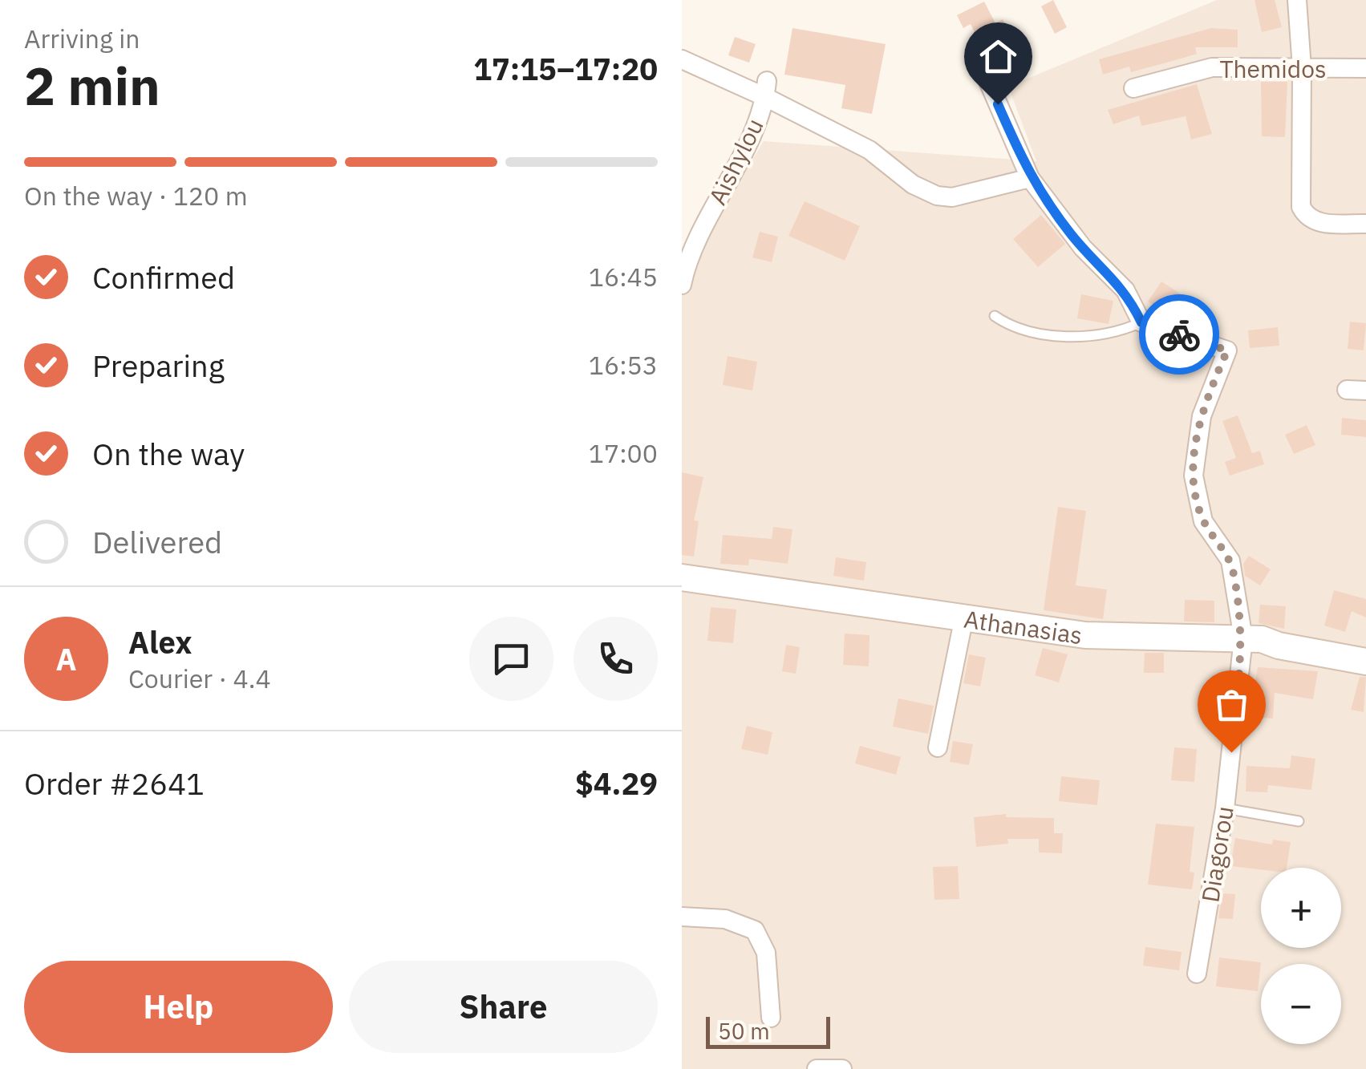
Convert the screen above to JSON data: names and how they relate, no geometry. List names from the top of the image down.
{
  "streets": {
    "street": [
      "Themidos",
      "Aishylou",
      "Athanasias",
      "Diagorou"
    ]
  },
  "crossings": [
    ["Athanasias", "Diagorou"]
  ],
  "scale_bar": "50 m",
  "page": {
    "heading": ["2 min", "Arriving in", "17:15–17:20"],
    "panel": [
      "Alex",
      "Courier · 4.4",
      "Order #2641",
      "$4.29"
    ],
    "bar": "On the way · 120 m",
    "list": [
      ["Confirmed", "16:45"],
      ["Preparing", "16:53"],
      ["On the way", "17:00"],
      "Delivered"
    ],
    "round": "A",
    "map_buttons": ["+", "−"],
    "buttons": ["Help", "Share"],
    "scale": "50 m"
  }
}
